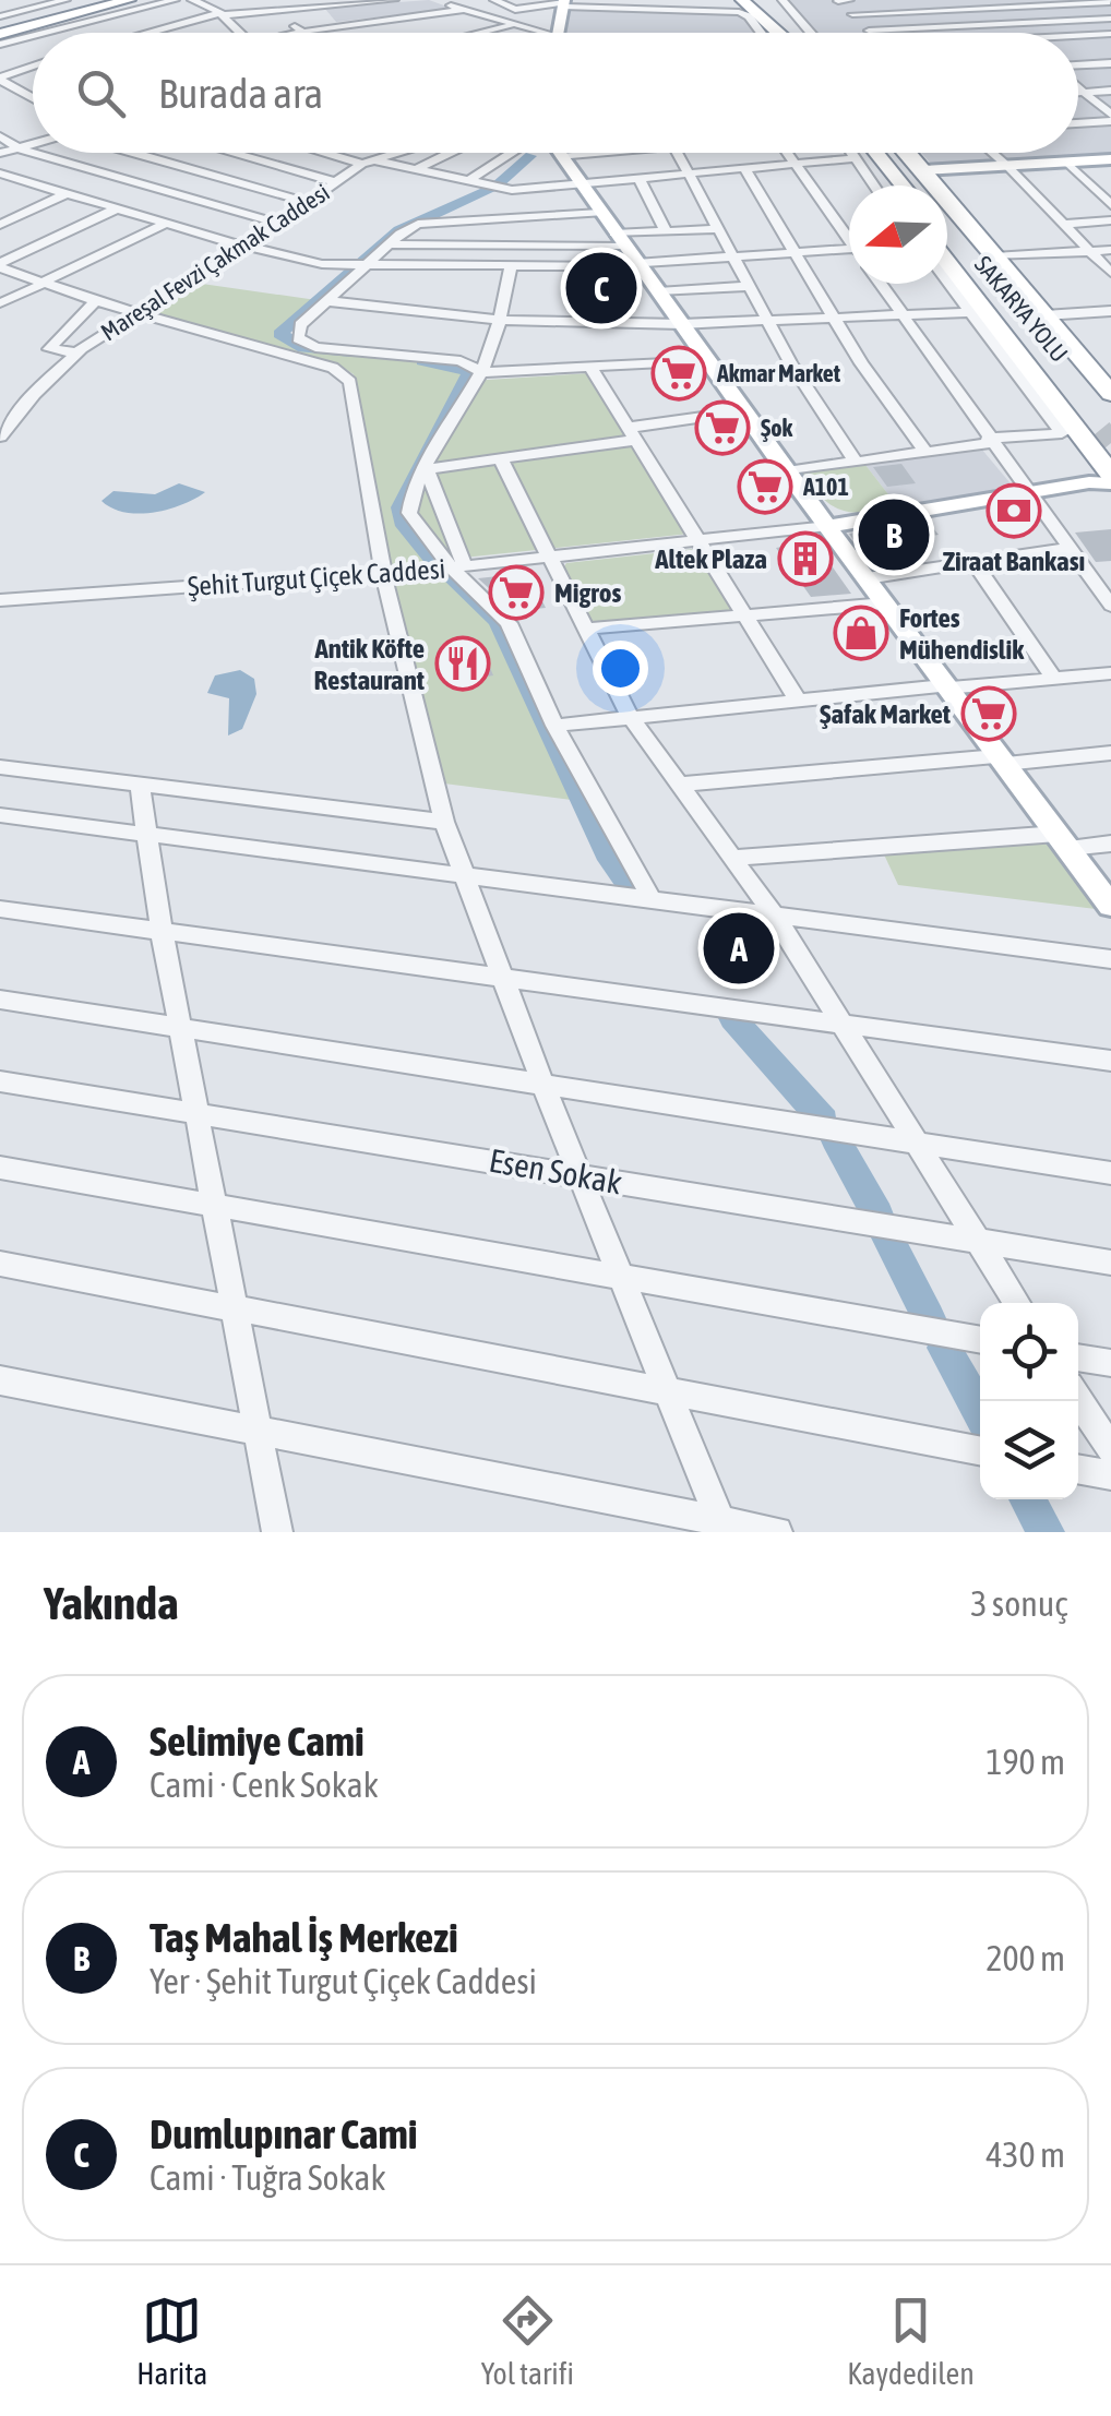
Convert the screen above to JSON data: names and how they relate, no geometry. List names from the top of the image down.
{
  "streets": {
    "highway": ["SAKARYA YOLU"],
    "street": ["Mareşal Fevzi Çakmak Caddesi", "Şehit Turgut Çiçek Caddesi", "Esen Sokak"]
  },
  "places": {
    "supermarket": [
      "Akmar Market",
      "Şok",
      "A101",
      "Migros",
      "Şafak Market"
    ],
    "bank": ["Ziraat Bankası"],
    "building": ["Altek Plaza"],
    "shop": ["Fortes Mühendislik"],
    "restaurant": ["Antik Köfte Restaurant"]
  },
  "north": "left",
  "page": {
    "search": "Burada ara",
    "pins": ["C", "B", "A"],
    "heading": ["Yakında", "3 sonuç"],
    "list": [
      {
        "mark": "A",
        "name": "Selimiye Cami",
        "note": "Cami · Cenk Sokak",
        "value": "190 m"
      },
      {
        "mark": "B",
        "name": "Taş Mahal İş Merkezi",
        "note": "Yer · Şehit Turgut Çiçek Caddesi",
        "value": "200 m"
      },
      {
        "mark": "C",
        "name": "Dumlupınar Cami",
        "note": "Cami · Tuğra Sokak",
        "value": "430 m"
      }
    ],
    "nav": ["Harita", "Yol tarifi", "Kaydedilen"]
  }
}
